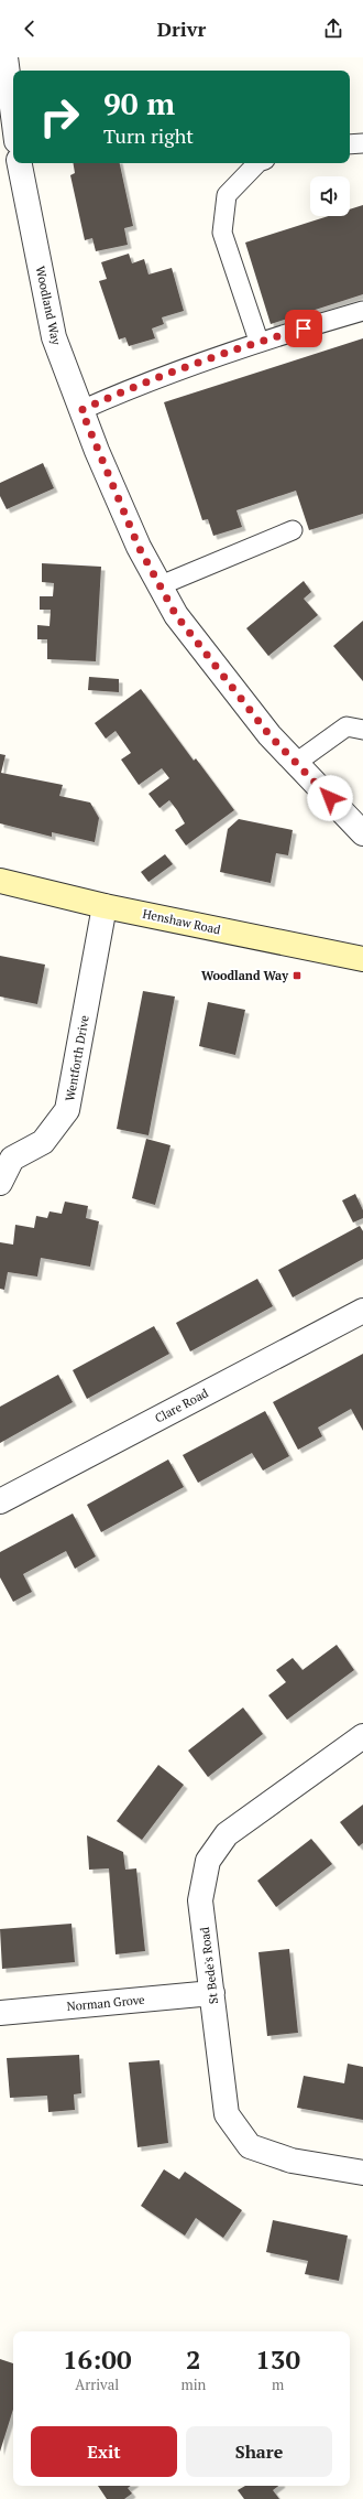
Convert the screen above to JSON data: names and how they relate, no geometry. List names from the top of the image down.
{
  "streets": {
    "street": [
      "Woodland Way",
      "Henshaw Road",
      "Wentforth Drive",
      "Clare Road",
      "St Bede's Road",
      "Norman Grove"
    ]
  },
  "crossings": [
    ["Henshaw Road", "Wentforth Drive"],
    ["St Bede's Road", "Norman Grove"]
  ],
  "places": {
    "transit": ["Woodland Way"]
  },
  "page": {
    "header": "Drivr",
    "turn": ["90 m", "Turn right"],
    "eta": [
      "16:00",
      "Arrival",
      "2",
      "min",
      "130",
      "m"
    ],
    "buttons": ["Exit", "Share"]
  }
}
